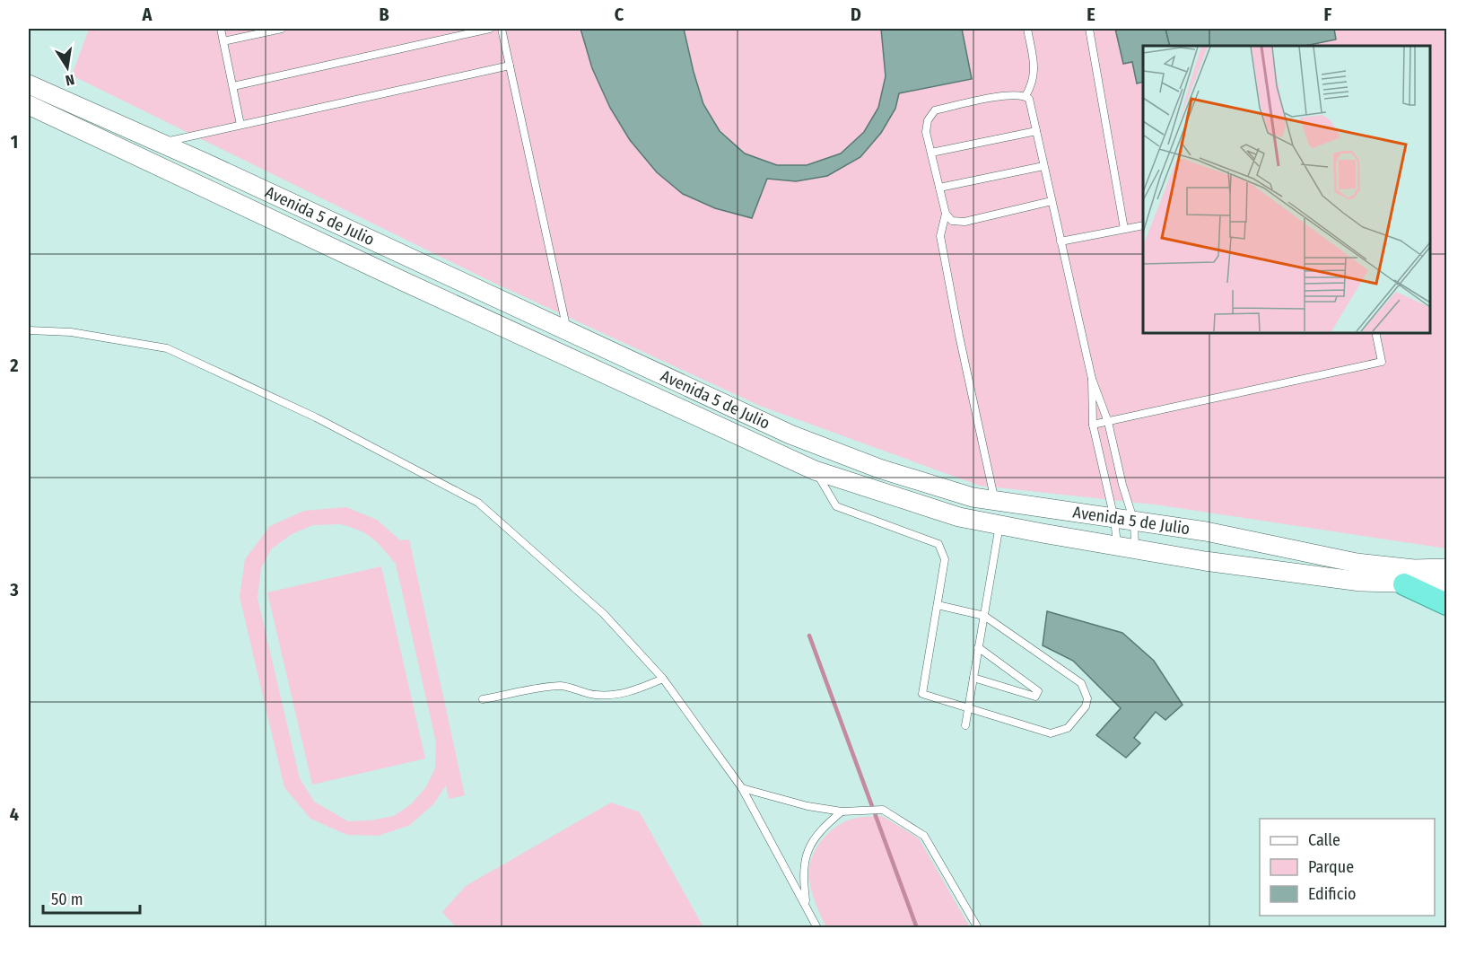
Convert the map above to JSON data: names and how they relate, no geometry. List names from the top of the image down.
{
  "streets": {
    "main road": ["Avenida 5 de Julio"]
  },
  "legend": ["Calle", "Parque", "Edificio"],
  "scale_bar": "50 m",
  "north": "bottom",
  "grid": {
    "columns": [
      "A",
      "B",
      "C",
      "D",
      "E",
      "F"
    ],
    "rows": [
      "1",
      "2",
      "3",
      "4"
    ]
  }
}
